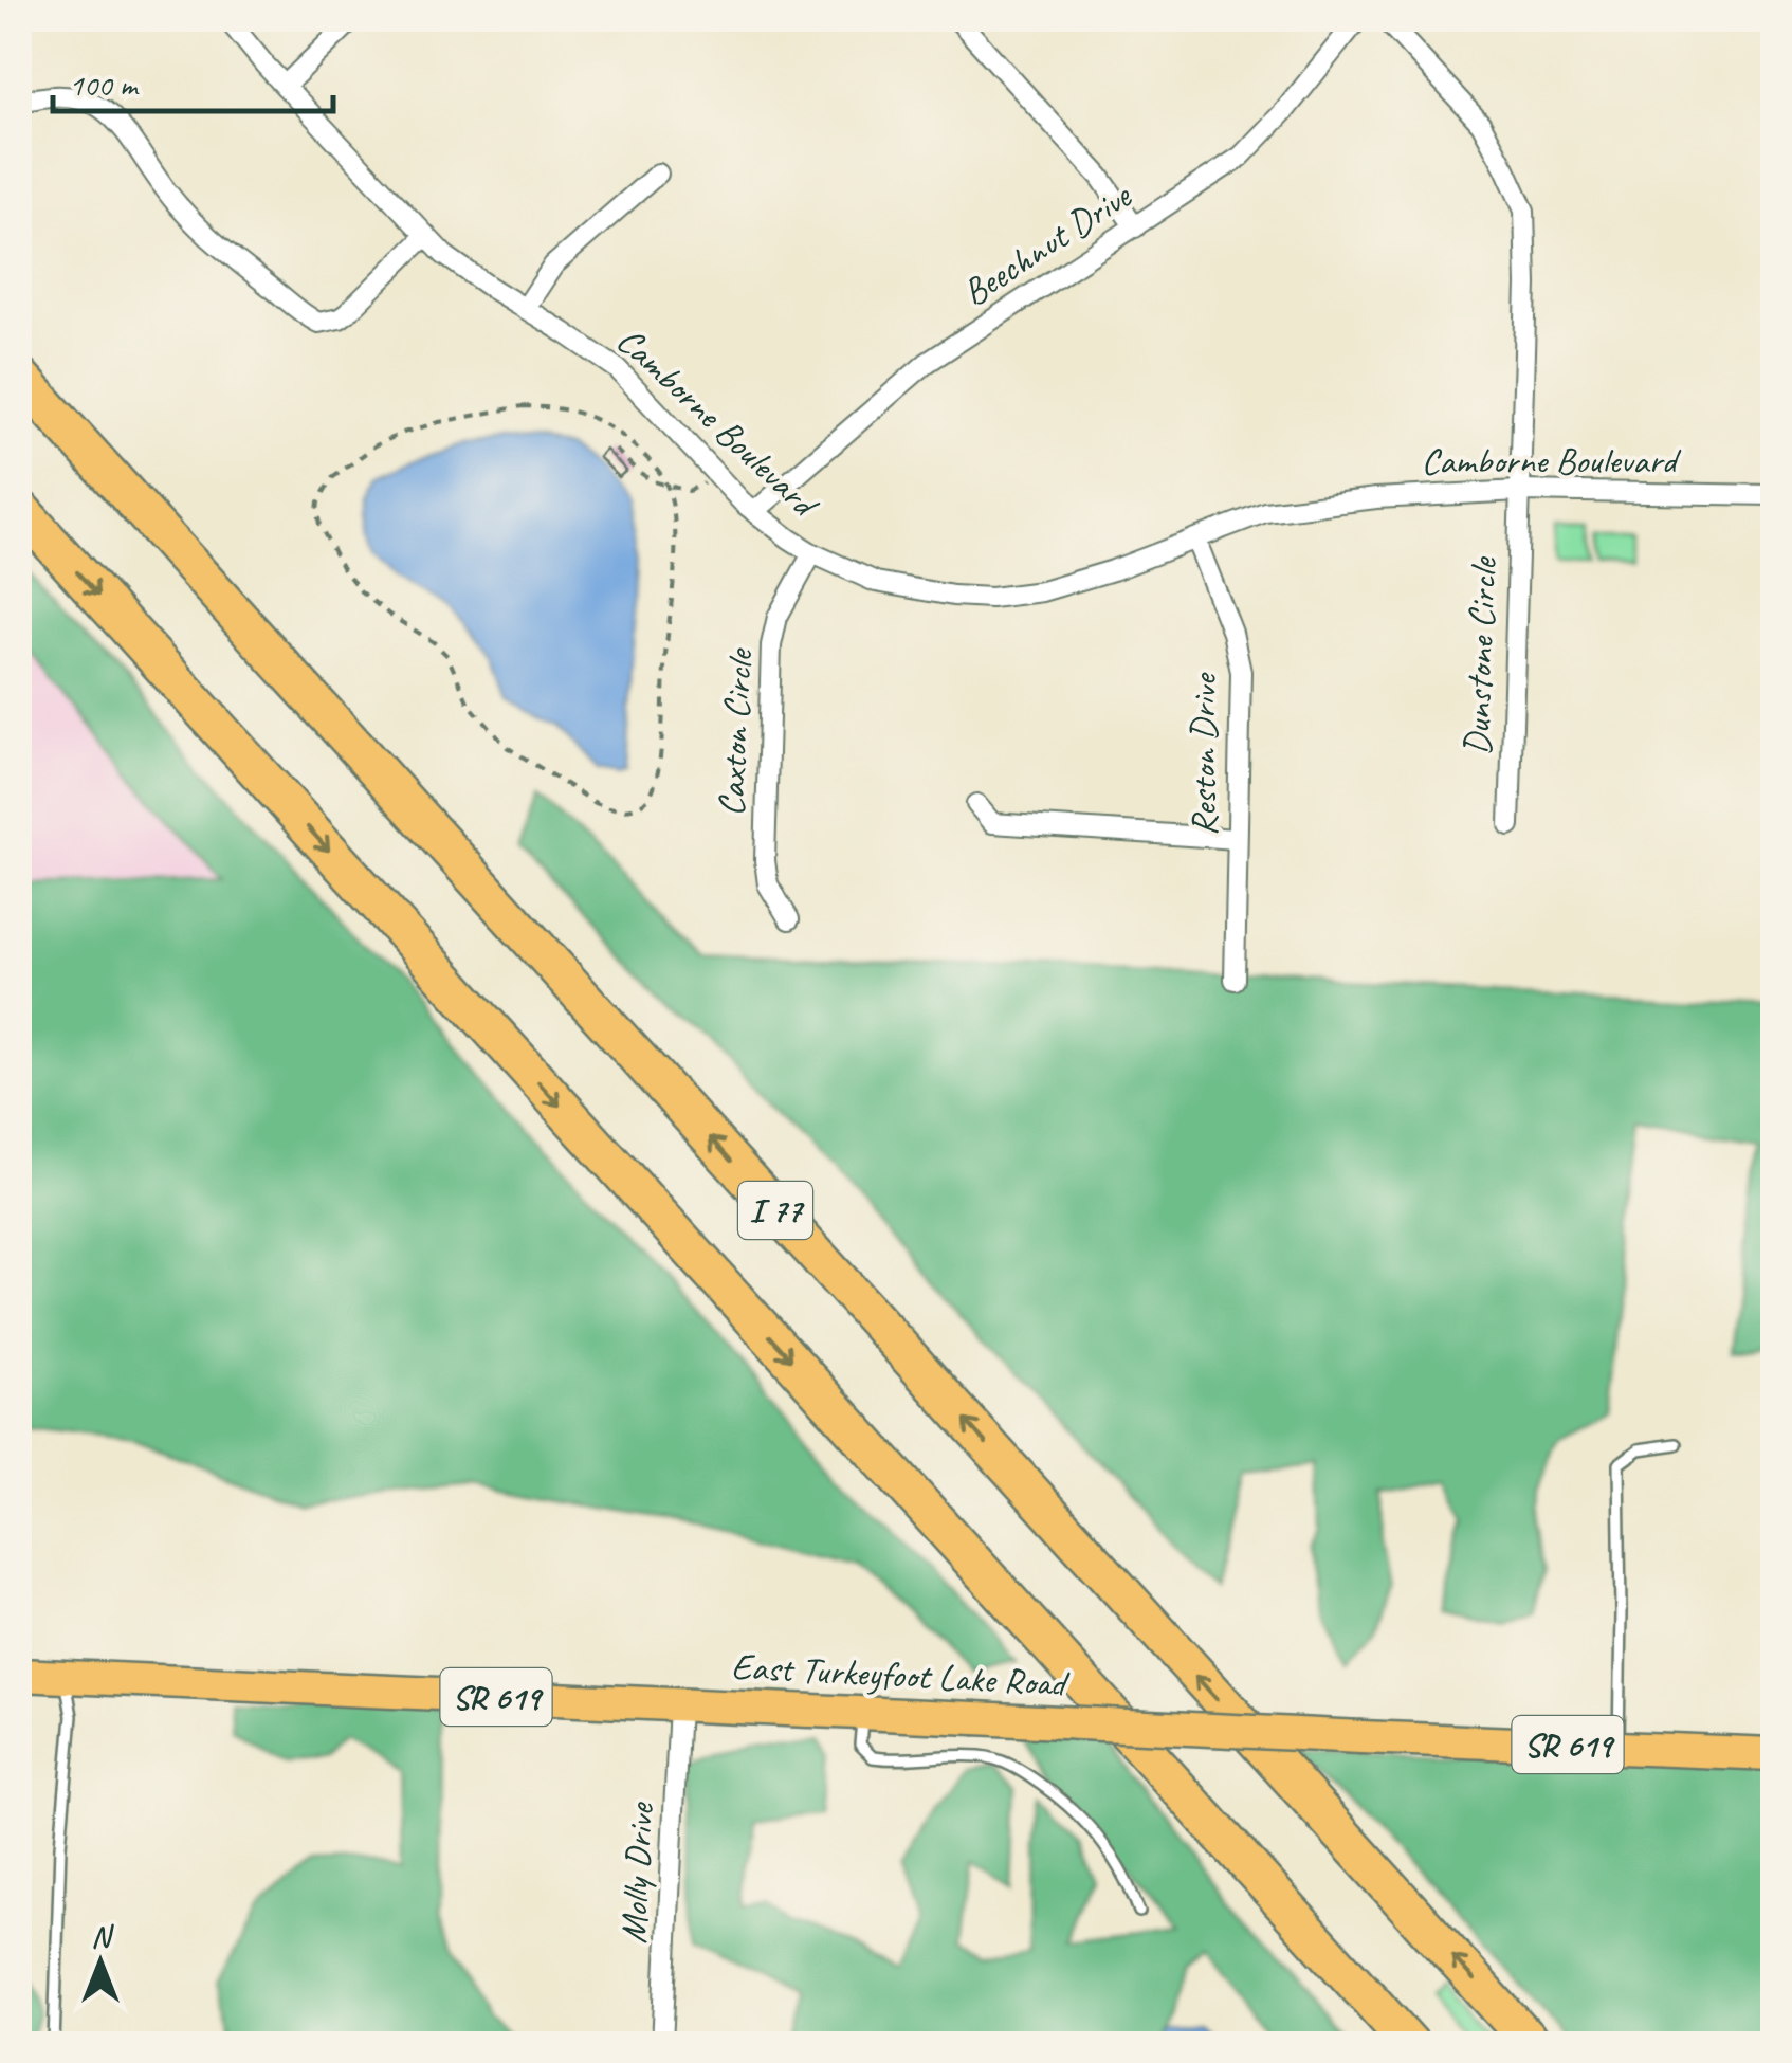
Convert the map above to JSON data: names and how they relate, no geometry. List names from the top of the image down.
{
  "streets": {
    "highway": ["I 77"],
    "main road": ["East Turkeyfoot Lake Road", "SR 619"],
    "street": [
      "Beechnut Drive",
      "Camborne Boulevard",
      "Dunstone Circle",
      "Caxton Circle",
      "Reston Drive",
      "Molly Drive"
    ]
  },
  "crossings": [
    ["Beechnut Drive", "Camborne Boulevard"],
    ["Camborne Boulevard", "Dunstone Circle"],
    ["Camborne Boulevard", "Caxton Circle"],
    ["Camborne Boulevard", "Reston Drive"],
    ["East Turkeyfoot Lake Road", "Molly Drive"]
  ],
  "scale_bar": "100 m",
  "north": "top"
}
